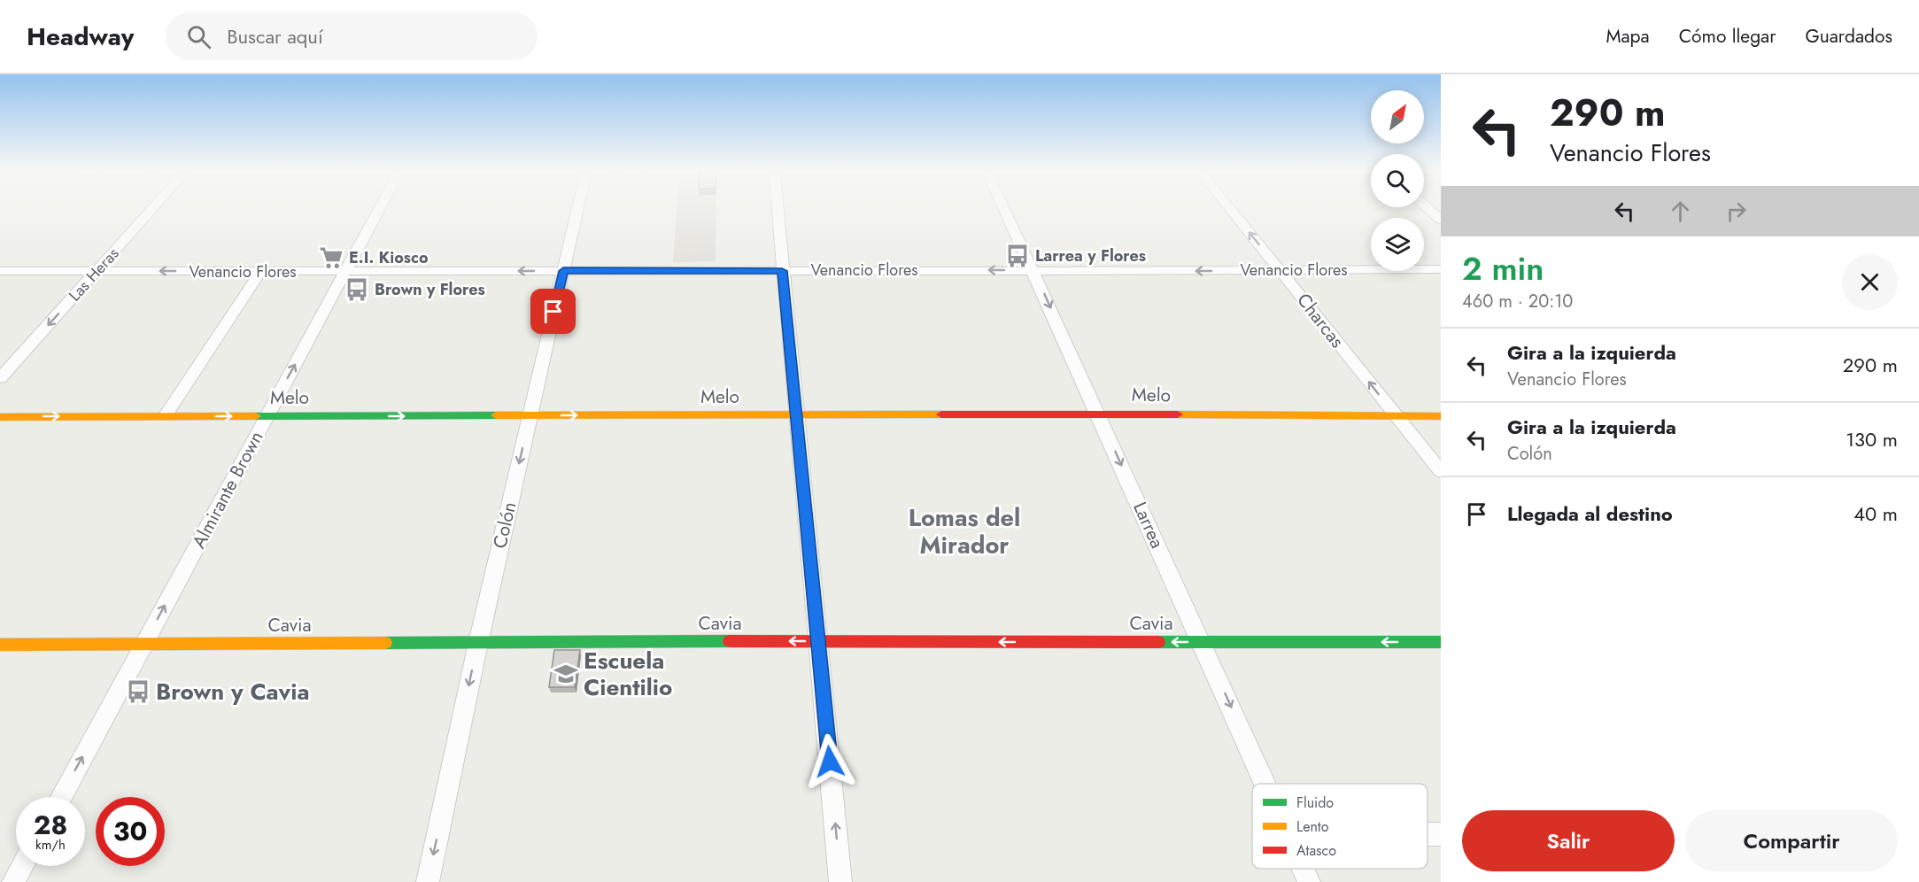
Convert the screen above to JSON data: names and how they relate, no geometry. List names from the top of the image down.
{
  "streets": {
    "street": [
      "Venancio Flores",
      "Las Heras",
      "Charcas",
      "Melo",
      "Almirante Brown",
      "Colón",
      "Larrea",
      "Cavia"
    ]
  },
  "crossings": [
    ["Venancio Flores", "Las Heras"],
    ["Venancio Flores", "Charcas"],
    ["Venancio Flores", "Almirante Brown"],
    ["Venancio Flores", "Colón"],
    ["Venancio Flores", "Larrea"],
    ["Charcas", "Melo"],
    ["Melo", "Almirante Brown"],
    ["Melo", "Colón"],
    ["Melo", "Larrea"],
    ["Almirante Brown", "Cavia"],
    ["Colón", "Cavia"],
    ["Larrea", "Cavia"]
  ],
  "one_way": [
    "Venancio Flores",
    "Las Heras",
    "Charcas",
    "Melo",
    "Almirante Brown",
    "Colón",
    "Larrea",
    "Cavia"
  ],
  "districts": ["Lomas del Mirador"],
  "places": {
    "bus stop": ["Larrea y Flores", "Brown y Flores", "Brown y Cavia"],
    "supermarket": ["E.I. Kiosco"],
    "school or university": ["Escuela Cientilio"]
  },
  "legend": ["Fluido", "Lento", "Atasco"],
  "north": "top right",
  "page": {
    "header": "Headway",
    "search": "Buscar aquí",
    "nav": ["Mapa", "Cómo llegar", "Guardados"],
    "turn": ["290 m", "Venancio Flores"],
    "heading": ["2 min", "460 m · 20:10"],
    "list": [
      {
        "name": "Gira a la izquierda",
        "note": "Venancio Flores",
        "value": "290 m"
      },
      {
        "name": "Gira a la izquierda",
        "note": "Colón",
        "value": "130 m"
      },
      {
        "name": "Llegada al destino",
        "value": "40 m"
      }
    ],
    "speed": "28 km/h",
    "limit": "30",
    "buttons": ["Salir", "Compartir"]
  }
}
